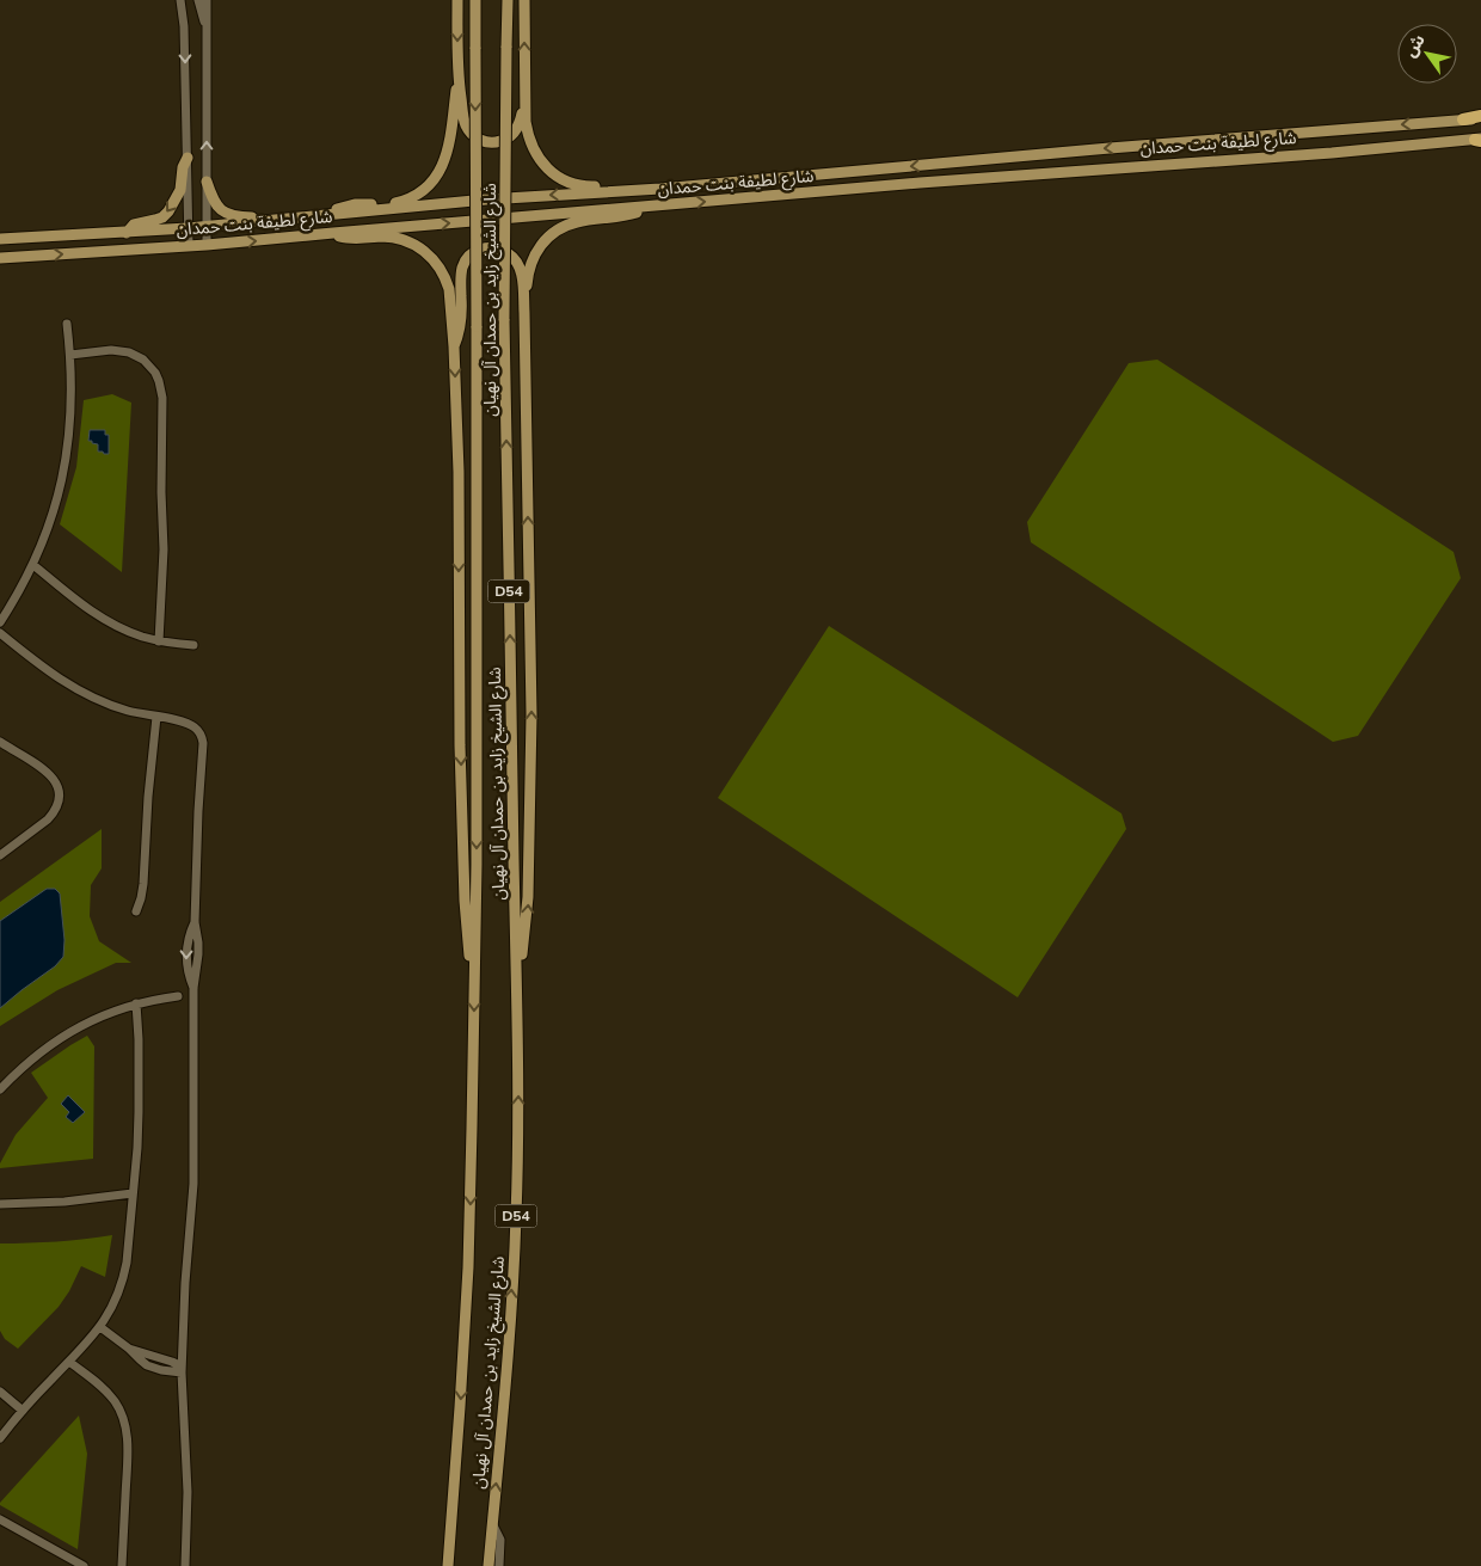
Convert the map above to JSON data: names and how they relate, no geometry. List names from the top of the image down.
{
  "streets": {
    "main road": ["شارع لطيفة بنت حمدان", "شارع الشيخ زايد بن حمدان آل نهيان", "D54"]
  },
  "north": "top left"
}
